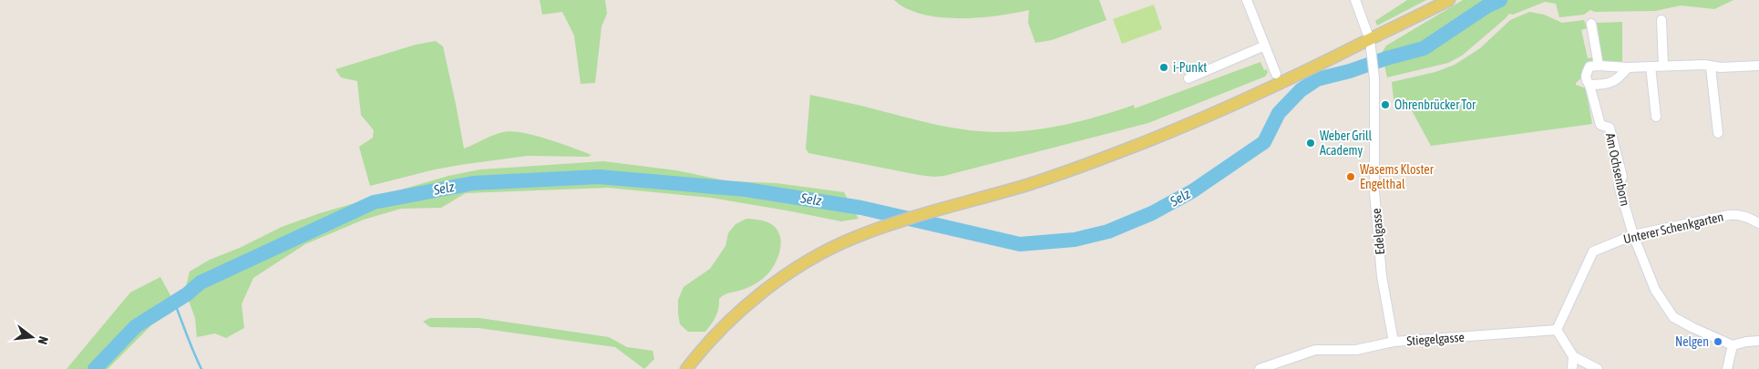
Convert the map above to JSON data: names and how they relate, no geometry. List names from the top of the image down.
{
  "streets": {
    "street": [
      "Am Ochsenborn",
      "Unterer Schenkgarten",
      "Edelgasse",
      "Stiegelgasse"
    ]
  },
  "crossings": [
    ["Am Ochsenborn", "Unterer Schenkgarten"],
    ["Unterer Schenkgarten", "Stiegelgasse"],
    ["Edelgasse", "Stiegelgasse"]
  ],
  "water": ["Selz"],
  "places": [
    "i-Punkt",
    "Ohrenbrücker Tor",
    "Weber Grill Academy",
    "Wasems Kloster Engelthal",
    "Nelgen"
  ],
  "north": "right"
}
